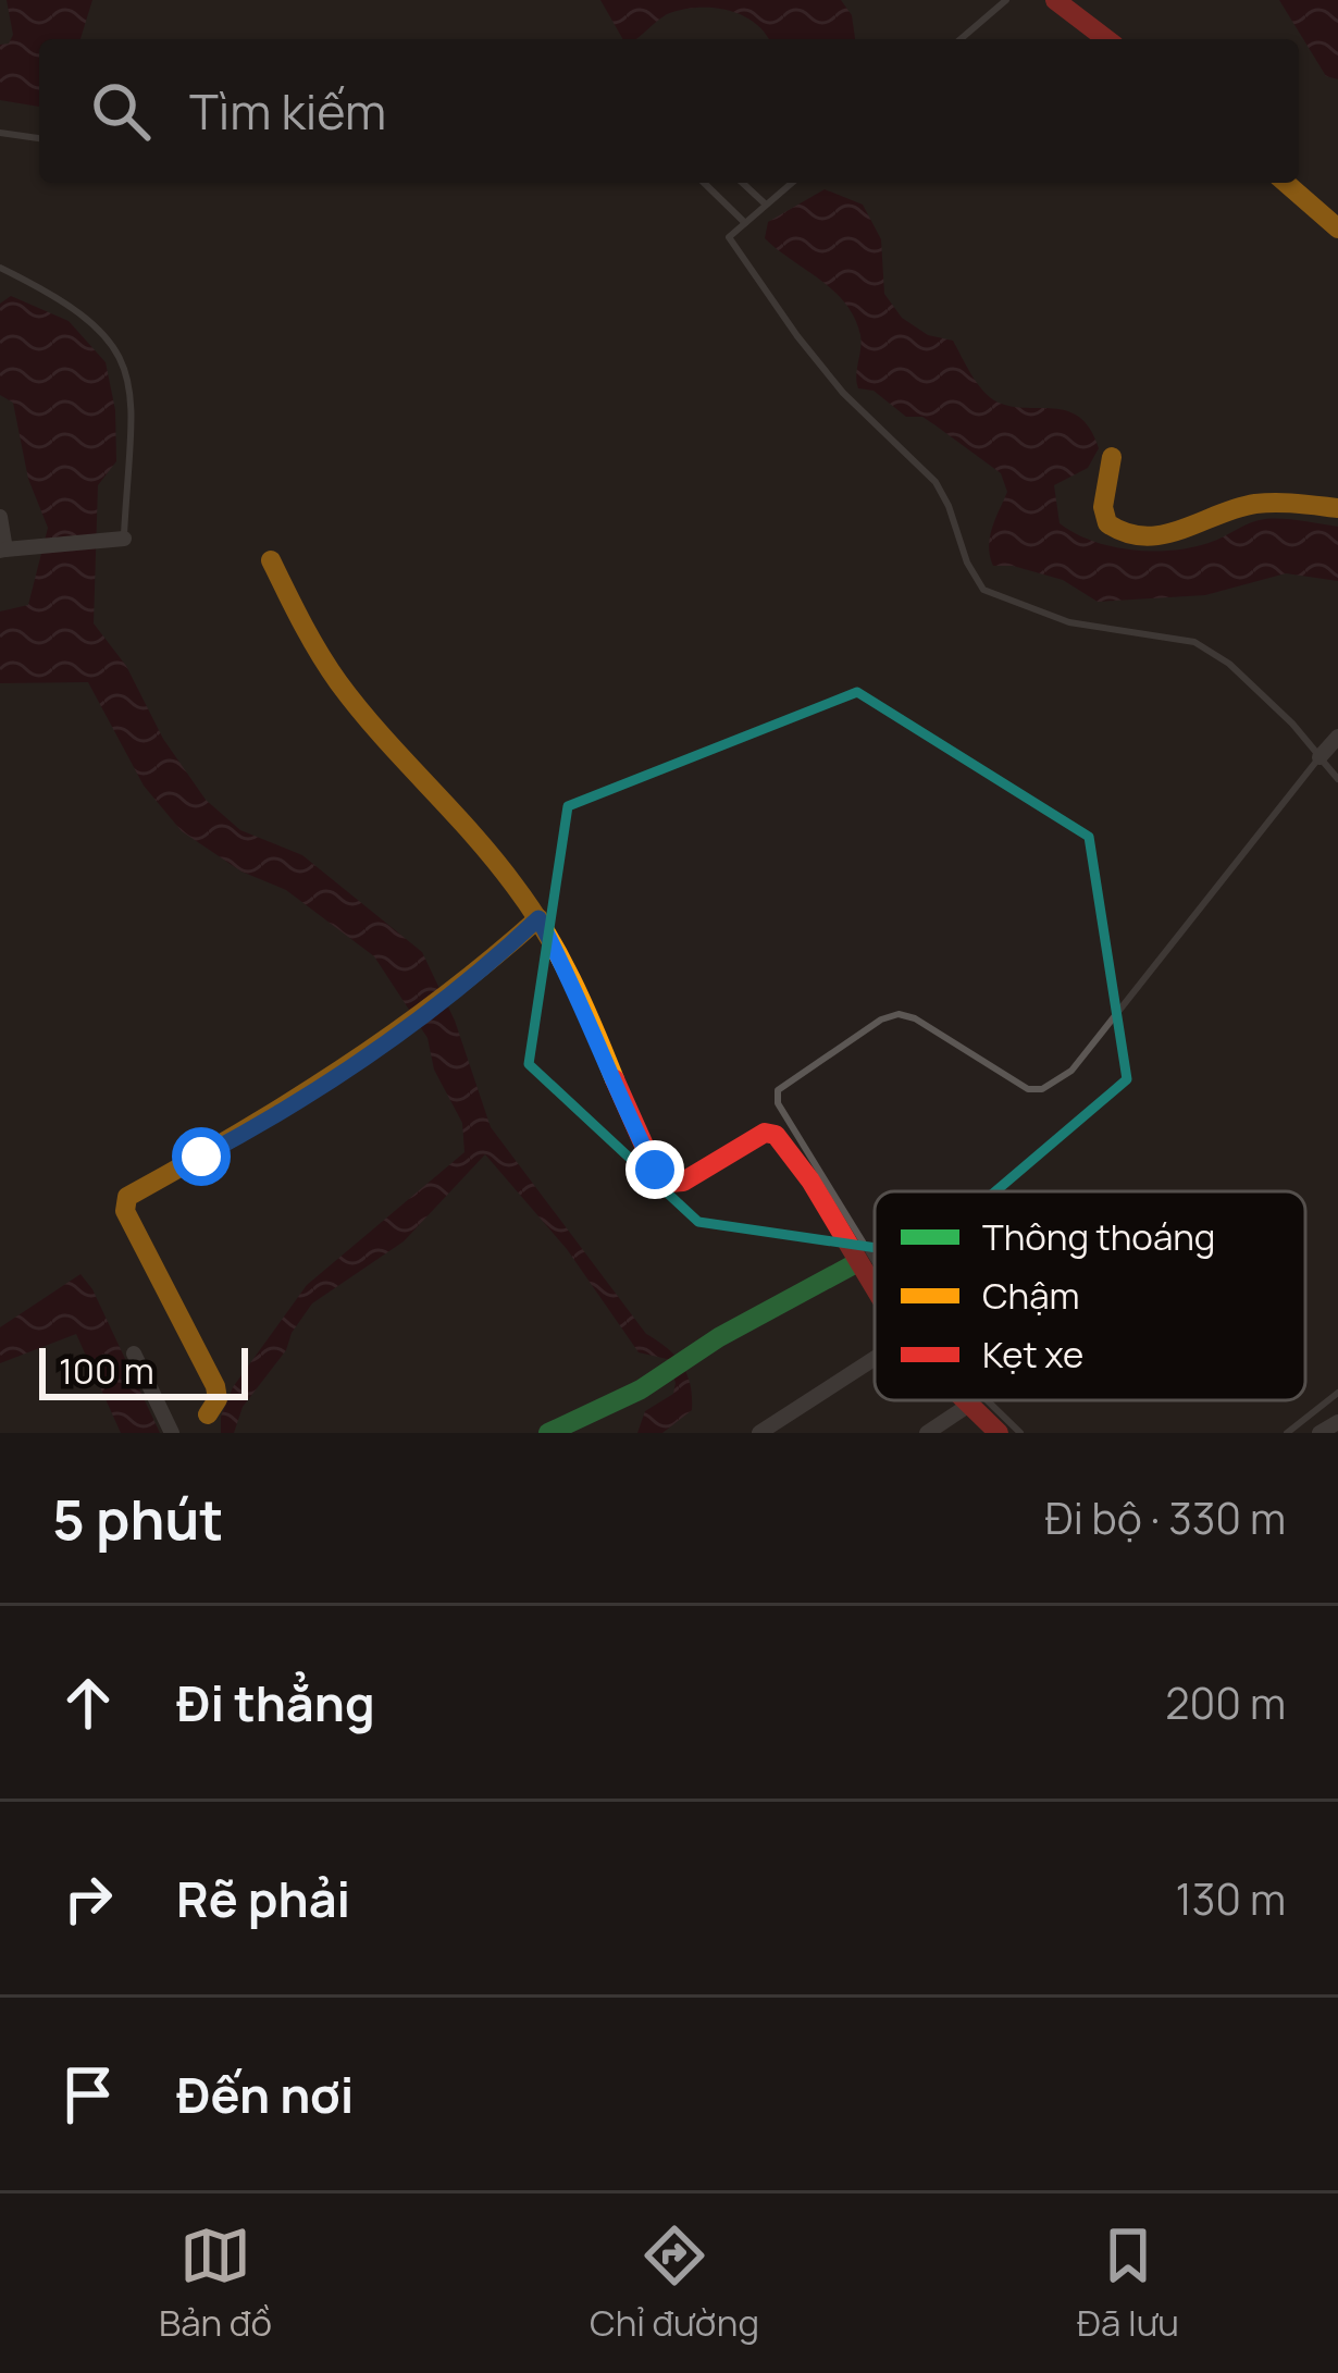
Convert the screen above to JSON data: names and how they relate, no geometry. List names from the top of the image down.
{
  "legend": ["Thông thoáng", "Chậm", "Kẹt xe"],
  "scale_bar": "100 m",
  "page": {
    "search": "Tìm kiếm",
    "scale": "100 m",
    "heading": ["5 phút", "Đi bộ · 330 m"],
    "list": [
      ["Đi thẳng", "200 m"],
      ["Rẽ phải", "130 m"],
      "Đến nơi"
    ],
    "nav": ["Bản đồ", "Chỉ đường", "Đã lưu"]
  }
}
